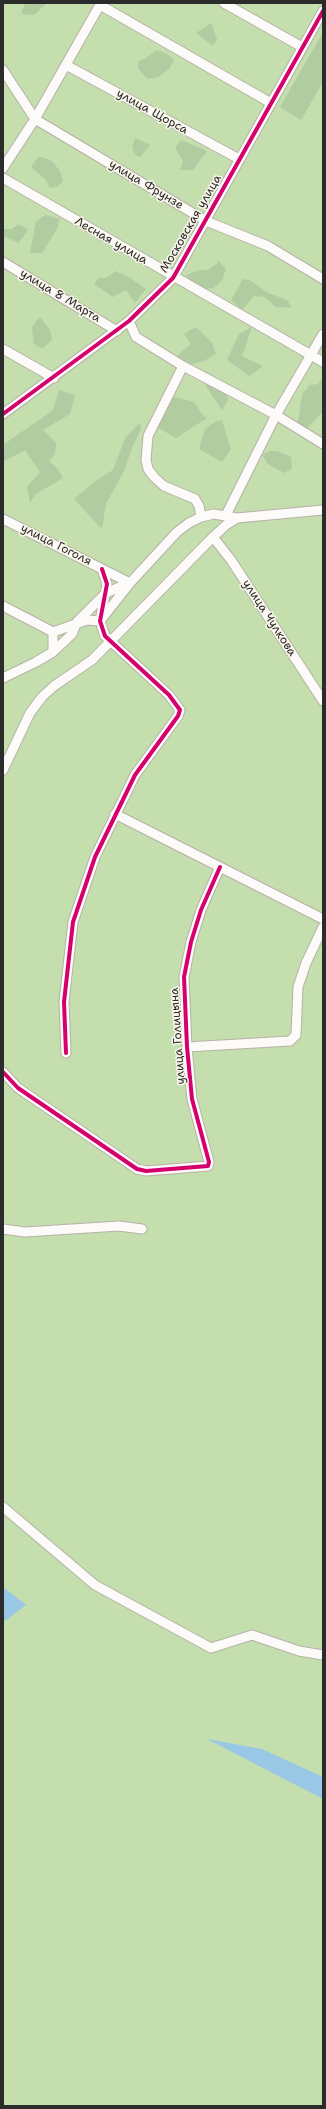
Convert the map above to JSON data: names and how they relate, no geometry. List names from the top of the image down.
{
  "streets": {
    "street": [
      "улица Щорса",
      "улица Фрунзе",
      "Московская улица",
      "Лесная улица",
      "улица 8 Марта",
      "улица Гоголя",
      "улица Чулкова",
      "улица Голицына"
    ]
  },
  "crossings": [
    ["улица Щорса", "Московская улица"],
    ["улица Фрунзе", "Московская улица"],
    ["Московская улица", "Лесная улица"],
    ["Московская улица", "улица 8 Марта"]
  ]
}
